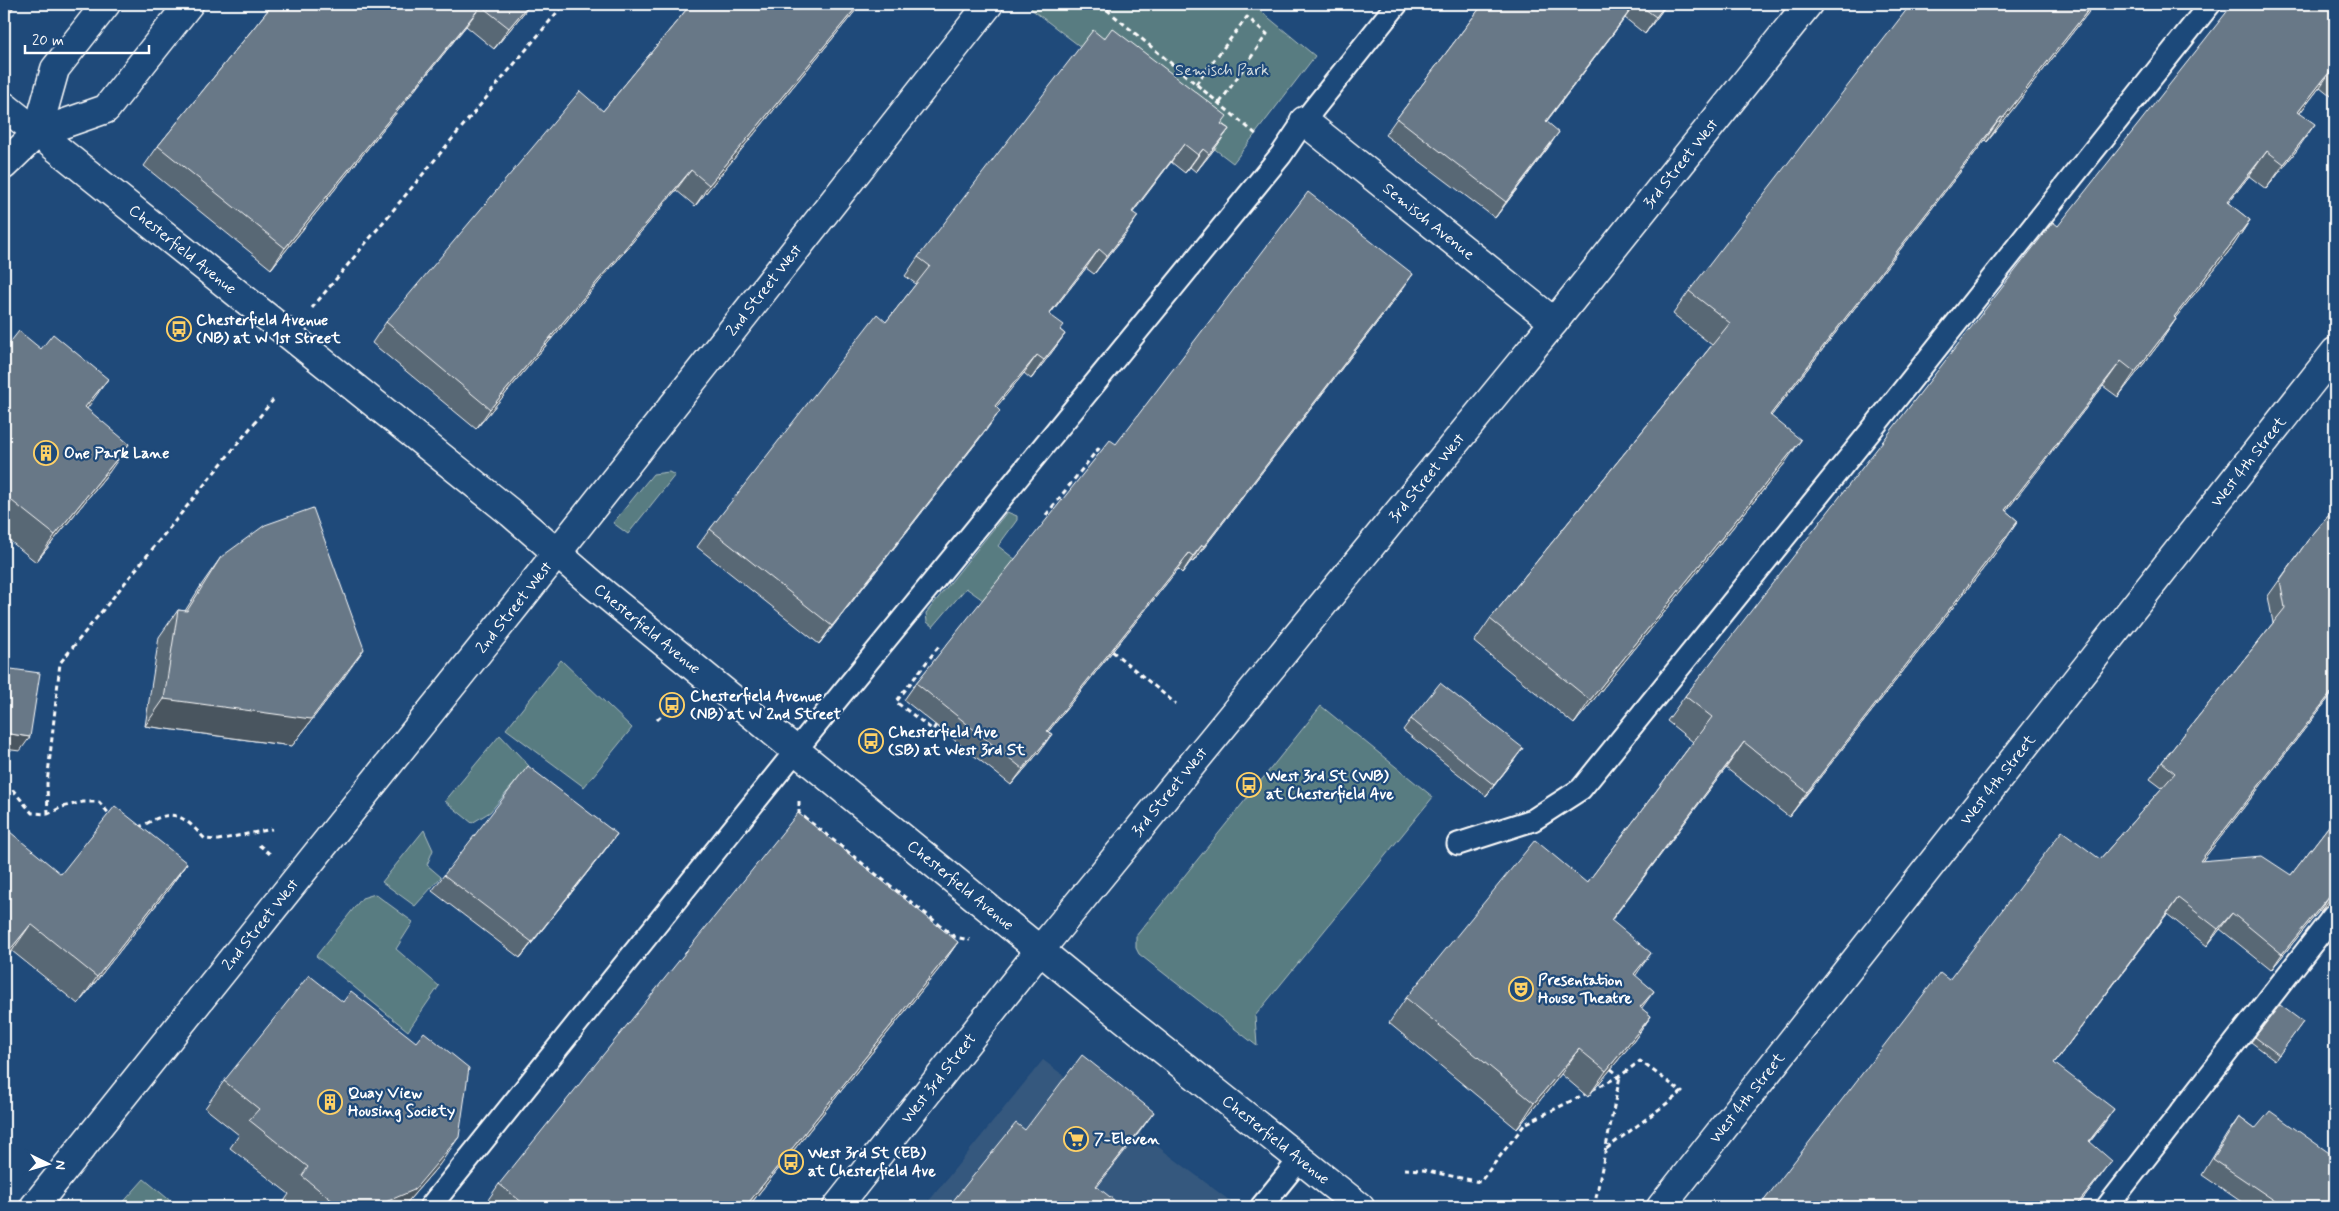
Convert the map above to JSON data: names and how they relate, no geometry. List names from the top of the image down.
{
  "streets": {
    "street": [
      "3rd Street West",
      "Semisch Avenue",
      "Chesterfield Avenue",
      "2nd Street West",
      "West 4th Street",
      "West 3rd Street"
    ]
  },
  "crossings": [
    ["3rd Street West", "Semisch Avenue"],
    ["3rd Street West", "Chesterfield Avenue"],
    ["3rd Street West", "West 3rd Street"],
    ["Chesterfield Avenue", "2nd Street West"],
    ["Chesterfield Avenue", "West 3rd Street"]
  ],
  "parks": ["Semisch Park"],
  "places": {
    "bus stop": [
      "Chesterfield Avenue (NB) at W 1st Street",
      "Chesterfield Avenue (NB) at W 2nd Street",
      "Chesterfield Ave (SB) at West 3rd St",
      "West 3rd St (WB) at Chesterfield Ave",
      "West 3rd St (EB) at Chesterfield Ave"
    ],
    "building": ["One Park Lane", "Quay View Housing Society"],
    "theatre": ["Presentation House Theatre"],
    "supermarket": ["7-Eleven"]
  },
  "scale_bar": "20 m",
  "north": "right"
}
